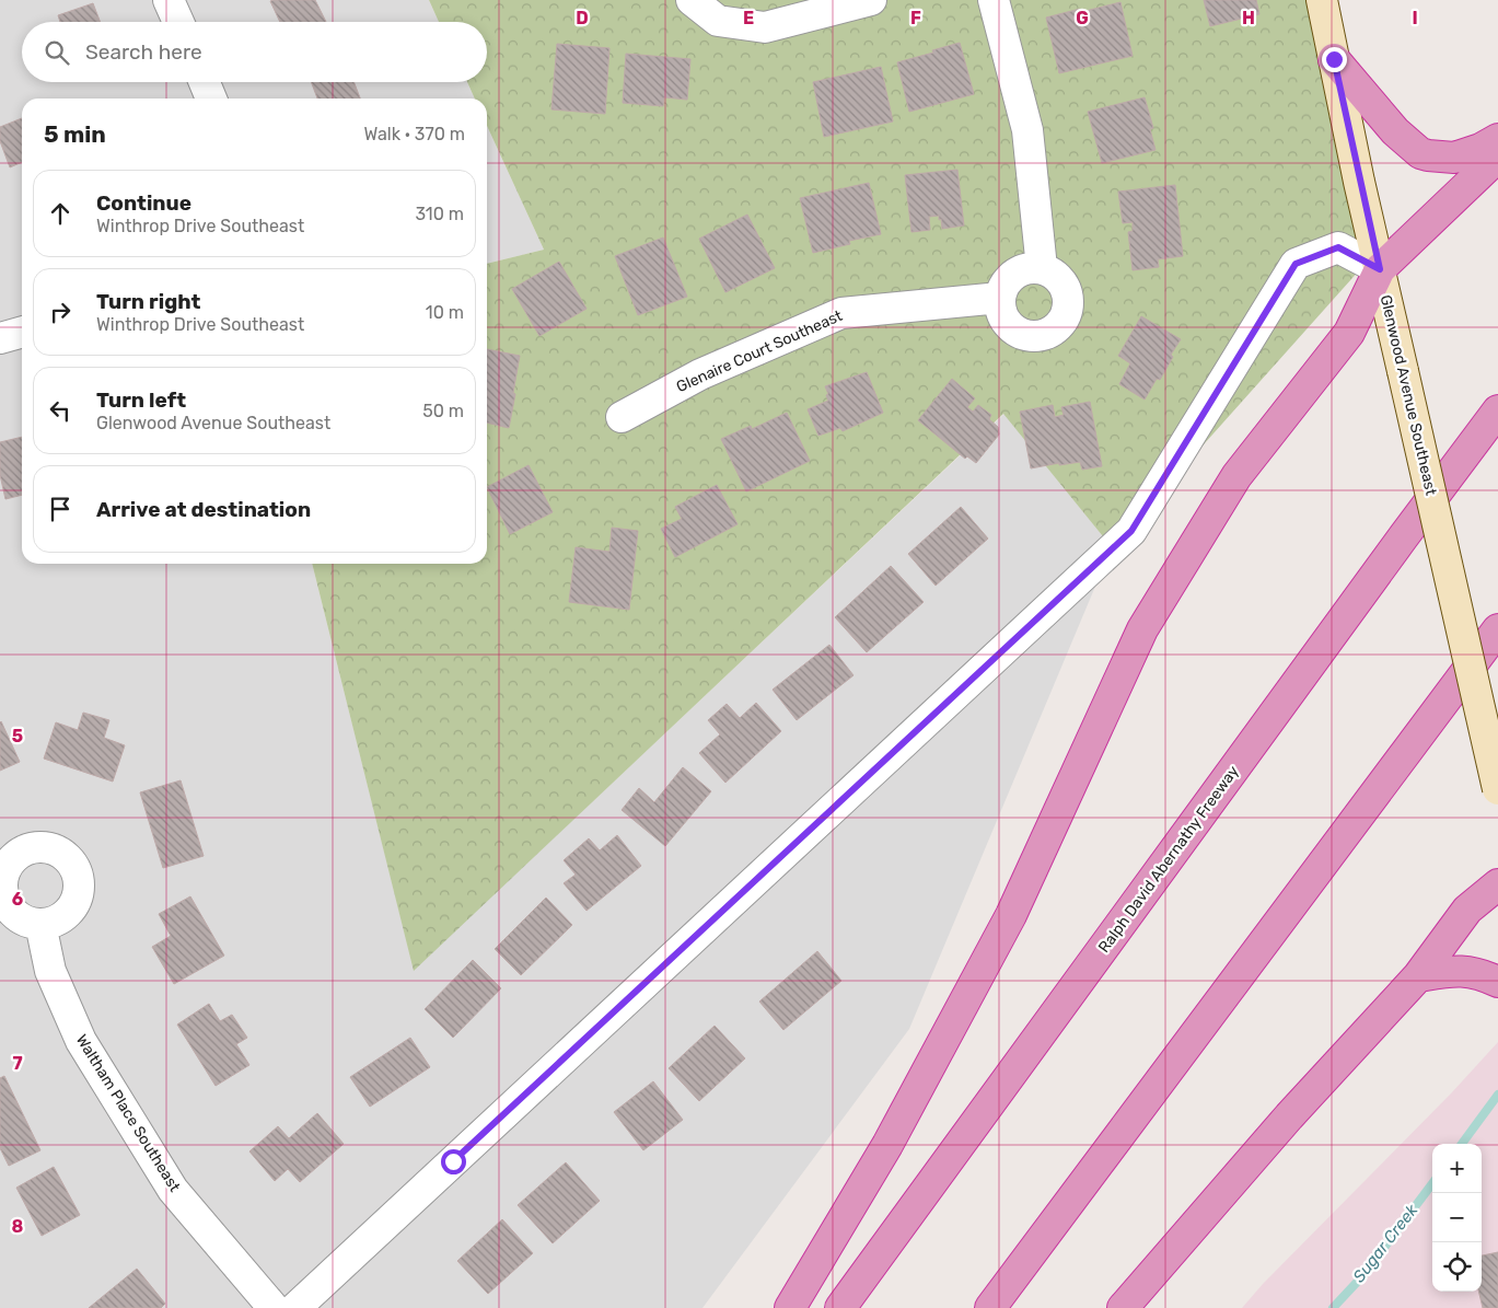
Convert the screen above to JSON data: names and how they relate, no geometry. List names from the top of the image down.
{
  "streets": {
    "highway": ["Ralph David Abernathy Freeway"],
    "main road": ["Glenwood Avenue Southeast"],
    "street": ["Glenaire Court Southeast", "Waltham Place Southeast"]
  },
  "water": ["Sugar Creek"],
  "page": {
    "search": "Search here",
    "heading": ["5 min", "Walk · 370 m"],
    "list": [
      ["Continue", "Winthrop Drive Southeast", "310 m"],
      ["Turn right", "Winthrop Drive Southeast", "10 m"],
      ["Turn left", "Glenwood Avenue Southeast", "50 m"],
      "Arrive at destination"
    ],
    "map_buttons": ["+", "−"]
  },
  "grid": {
    "columns": [
      "D",
      "E",
      "F",
      "G",
      "H",
      "I"
    ],
    "rows": [
      "5",
      "6",
      "7",
      "8"
    ]
  }
}
